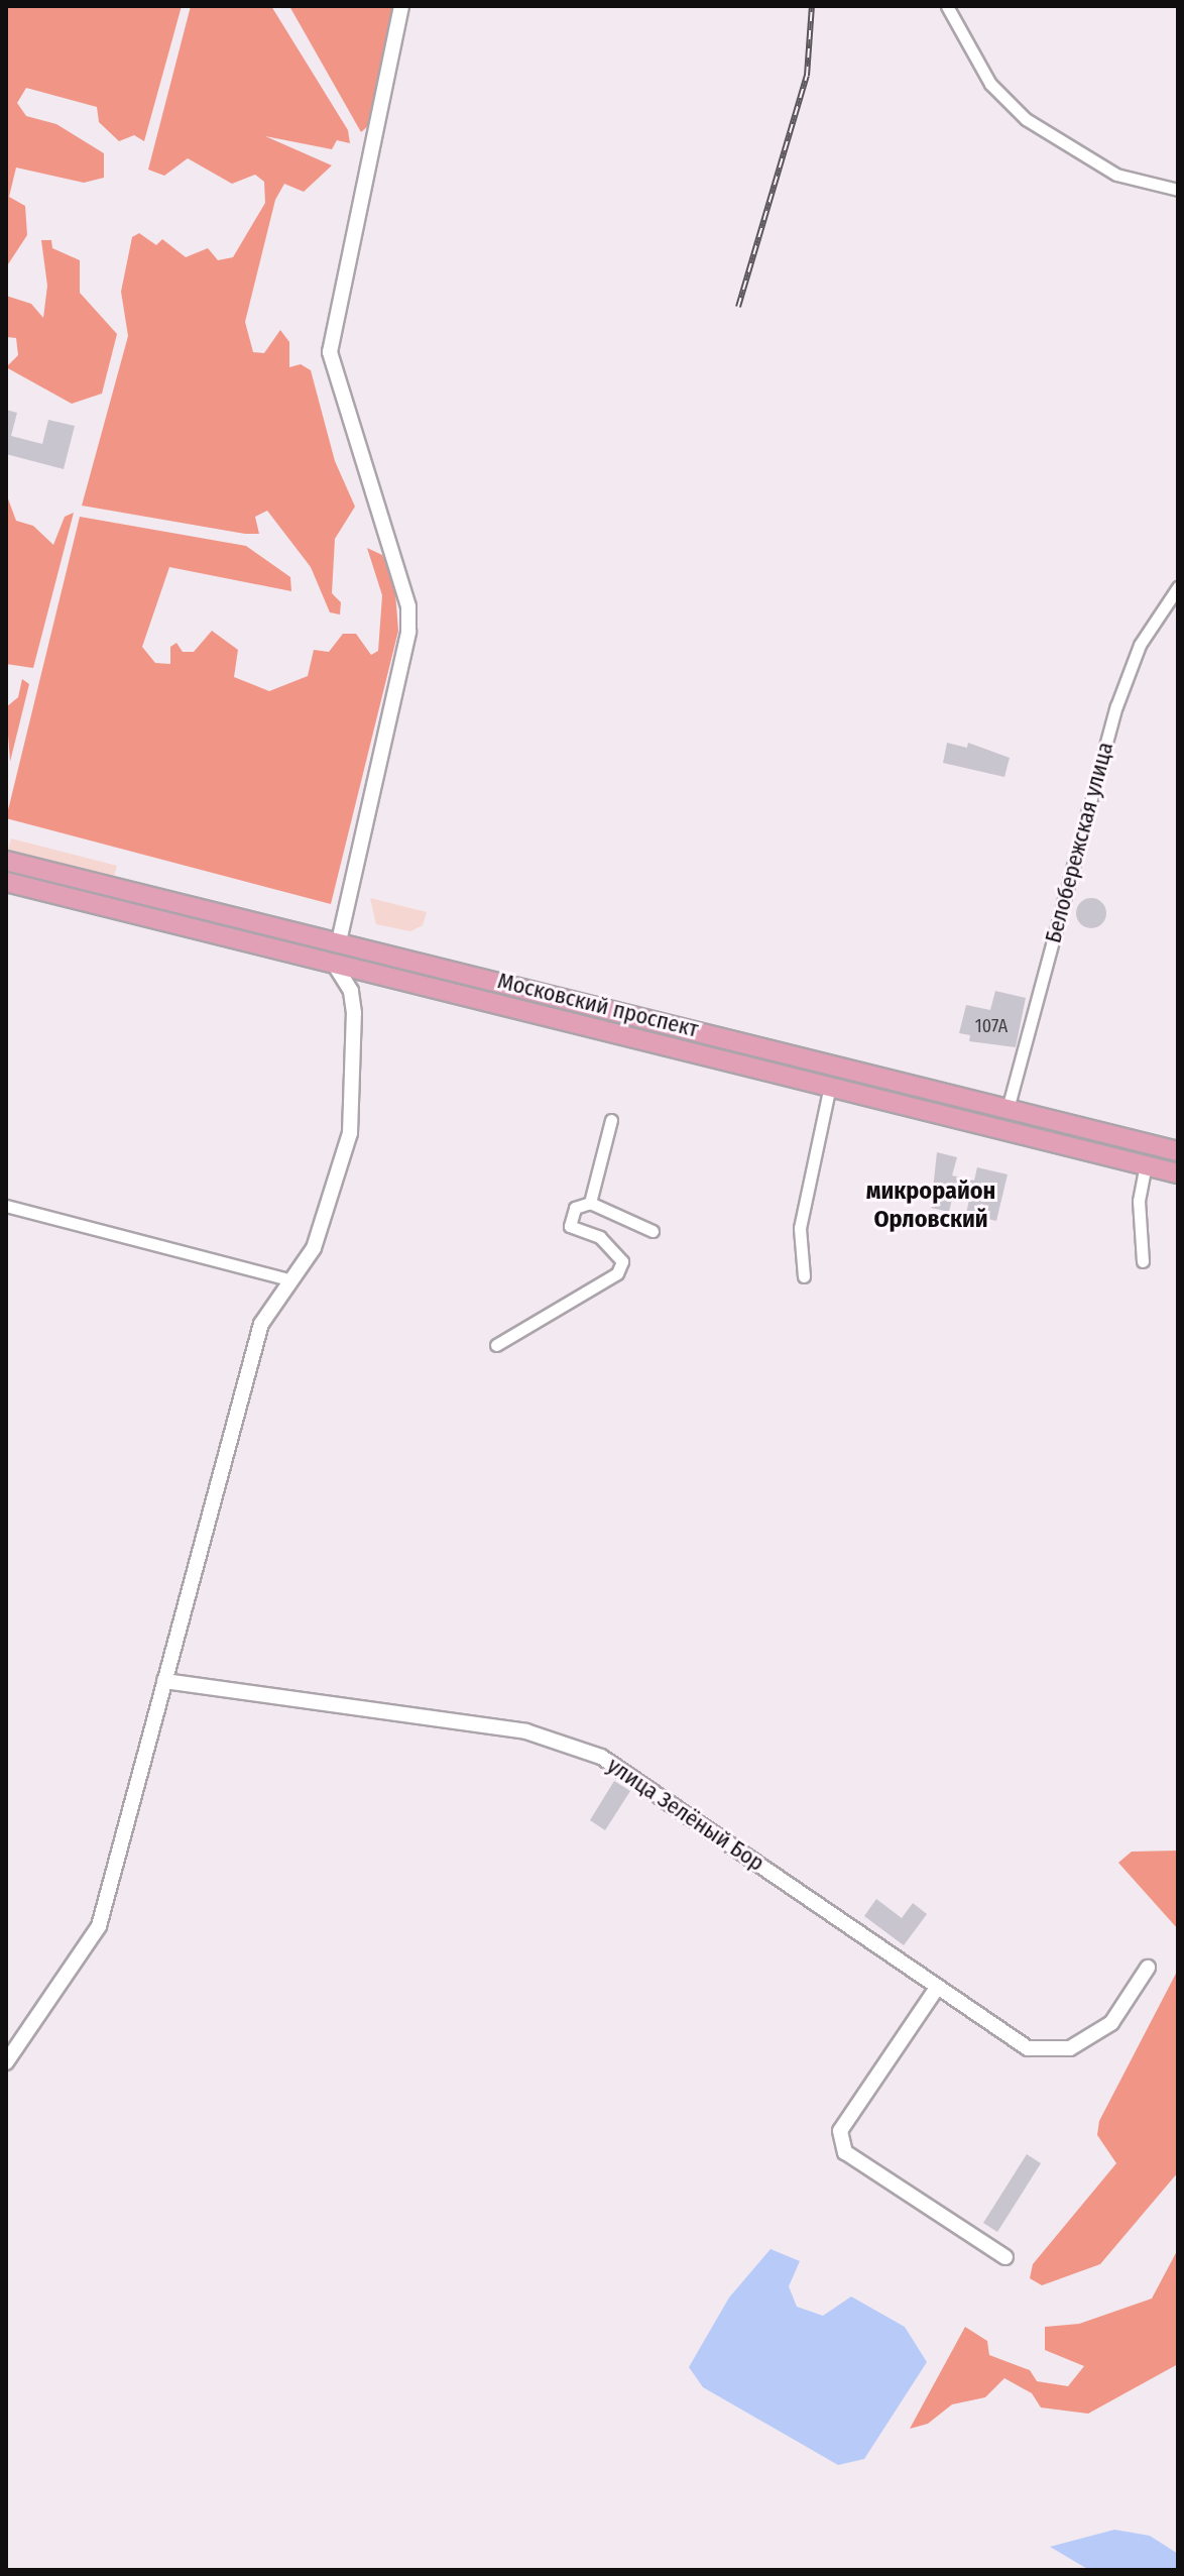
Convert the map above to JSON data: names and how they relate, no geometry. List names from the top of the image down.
{
  "streets": {
    "main road": ["Московский проспект"],
    "street": ["Белобережская улица", "улица Зелёный Бор"]
  },
  "crossings": [
    ["Белобережская улица", "Московский проспект"]
  ],
  "districts": ["микрорайон Орловский"],
  "house_numbers": ["107А"]
}
